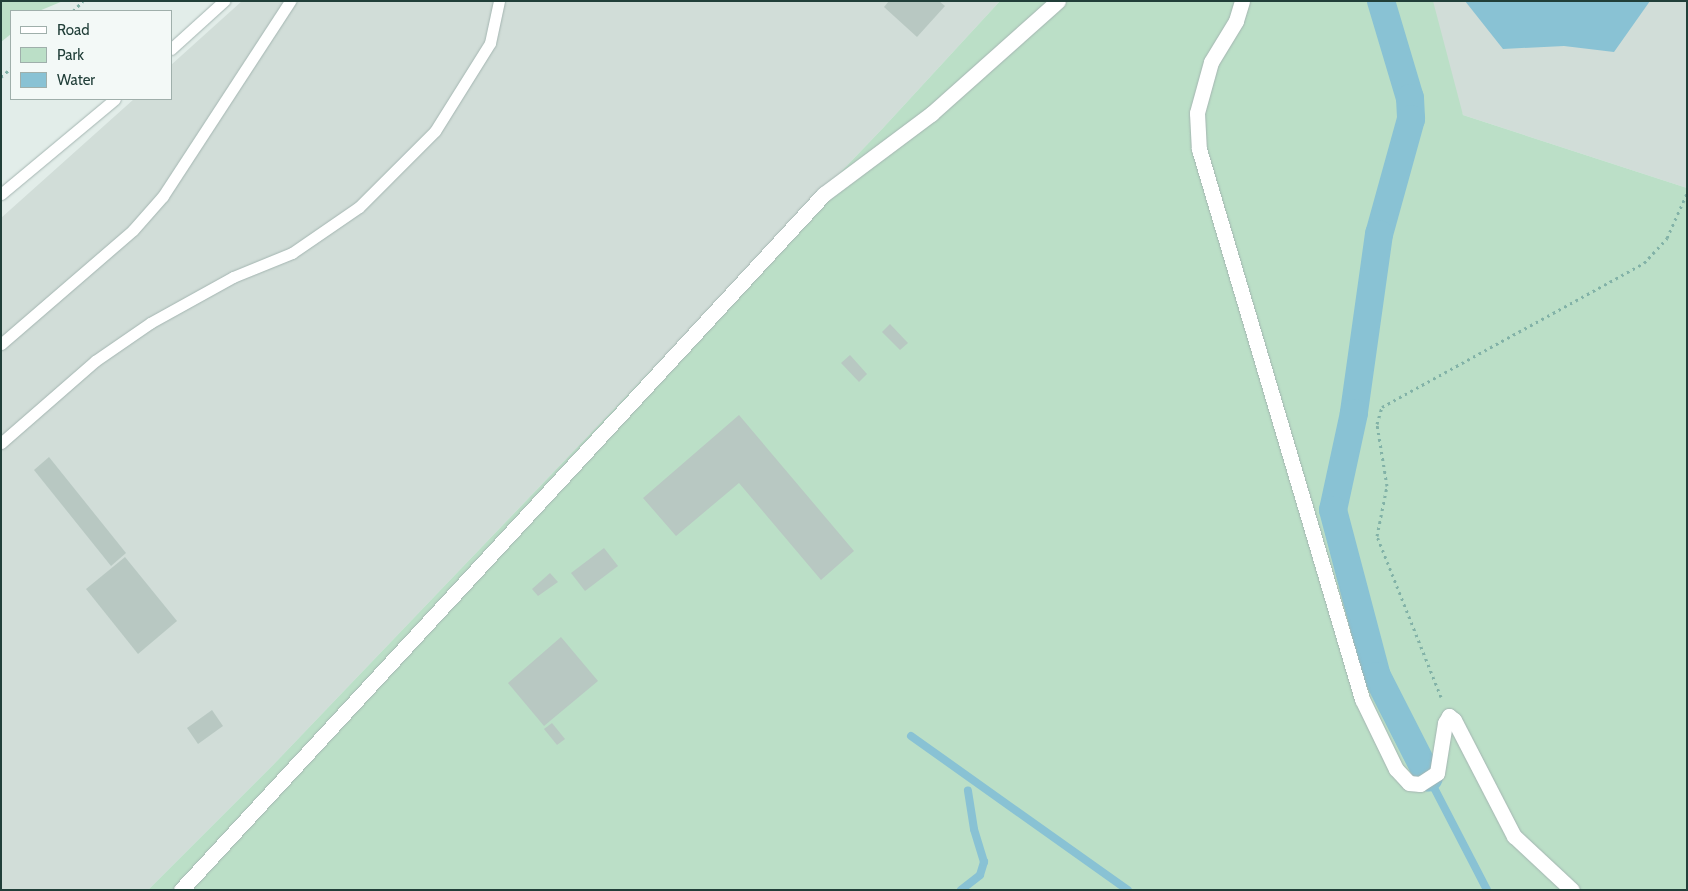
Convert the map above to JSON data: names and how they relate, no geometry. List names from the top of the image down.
{
  "legend": ["Road", "Park", "Water"]
}
